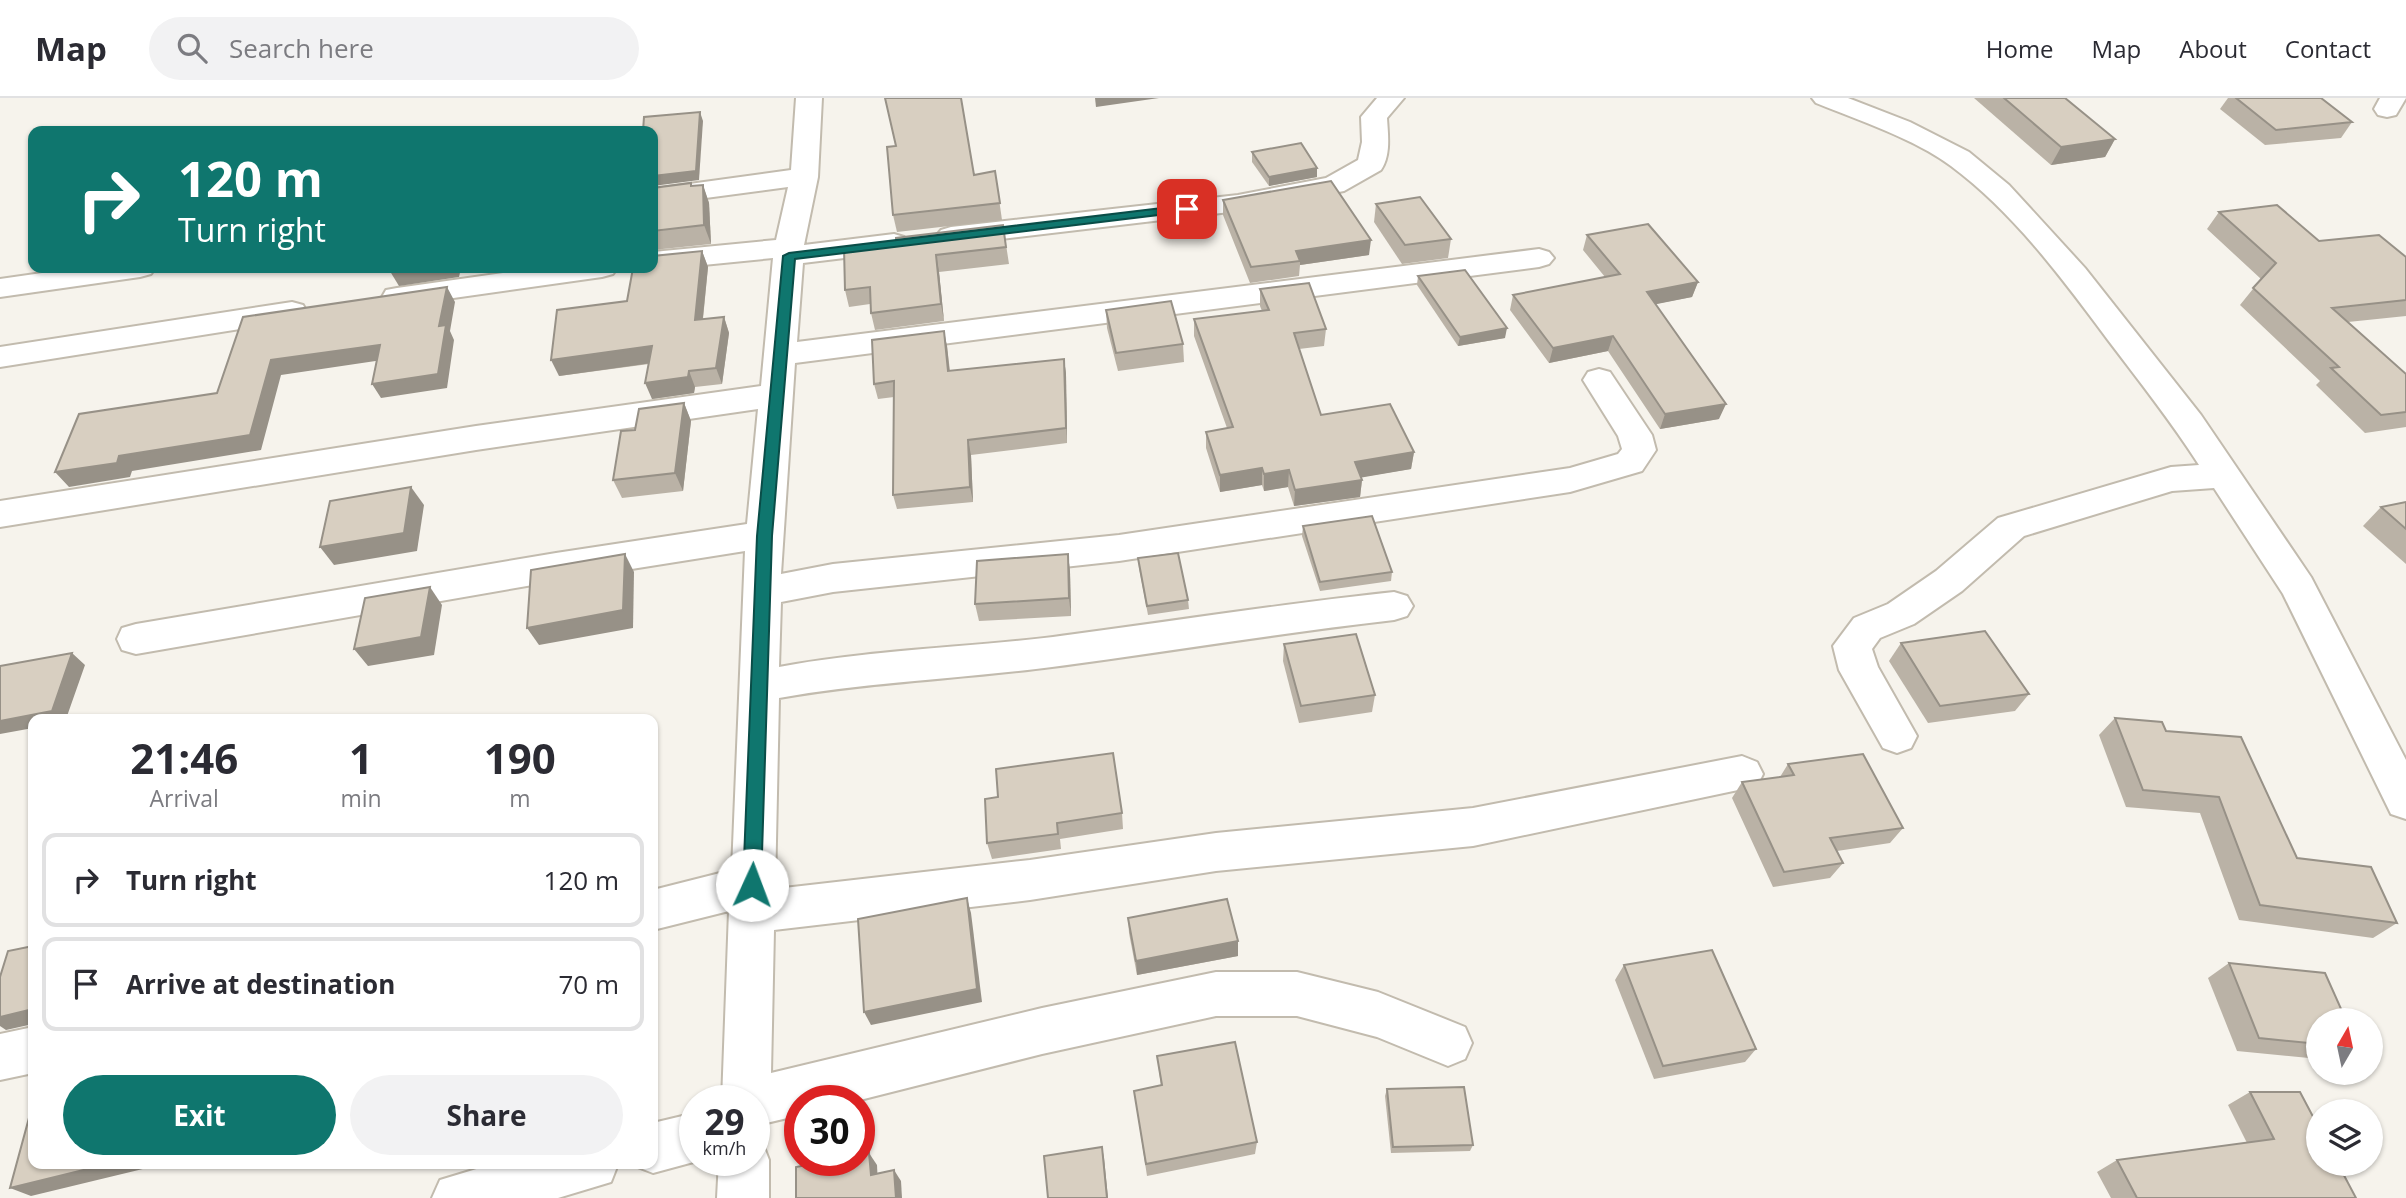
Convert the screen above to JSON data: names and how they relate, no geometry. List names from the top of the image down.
{
  "north": "top",
  "page": {
    "header": "Map",
    "search": "Search here",
    "nav": [
      "Home",
      "Map",
      "About",
      "Contact"
    ],
    "turn": ["120 m", "Turn right"],
    "eta": [
      "21:46",
      "Arrival",
      "1",
      "min",
      "190",
      "m"
    ],
    "list": [
      {
        "name": "Turn right",
        "value": "120 m"
      },
      {
        "name": "Arrive at destination",
        "value": "70 m"
      }
    ],
    "buttons": ["Exit", "Share"],
    "speed": "29 km/h",
    "limit": "30"
  }
}
